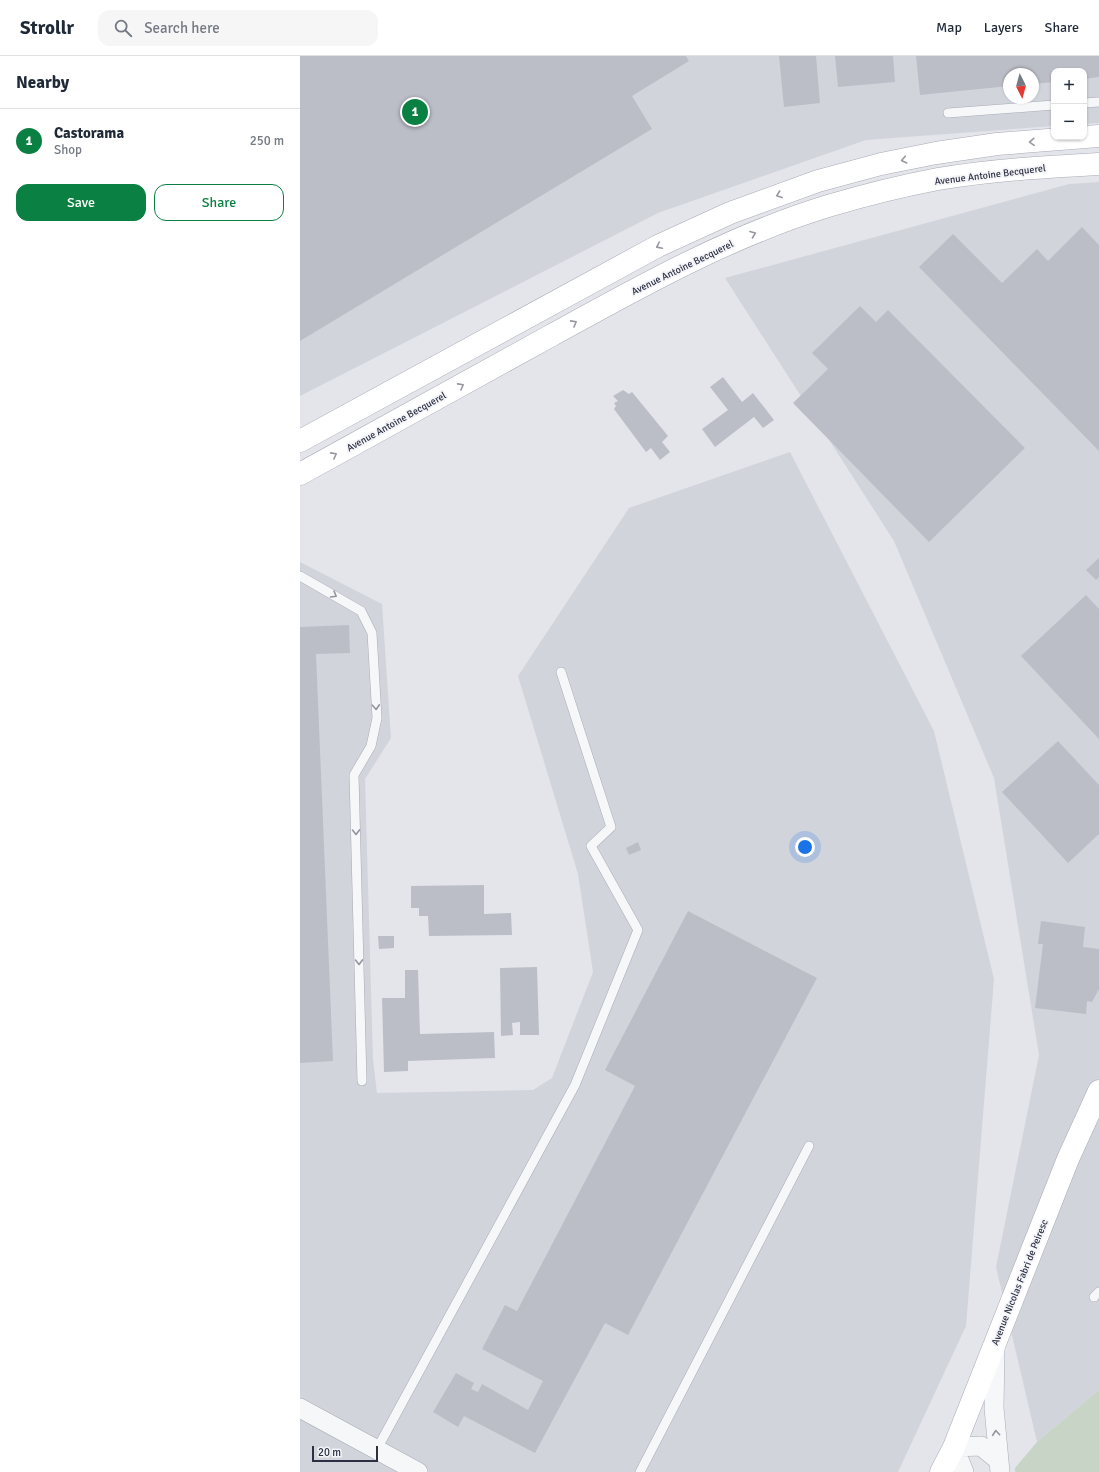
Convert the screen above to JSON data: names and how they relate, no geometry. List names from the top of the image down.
{
  "streets": {
    "main road": ["Avenue Antoine Becquerel", "Avenue Nicolas Fabri de Peiresc"]
  },
  "scale_bar": "20 m",
  "north": "bottom",
  "page": {
    "header": "Strollr",
    "search": "Search here",
    "nav": ["Map", "Layers", "Share"],
    "heading": "Nearby",
    "map_buttons": ["+", "−"],
    "pins": "1",
    "list": [
      {
        "mark": "1",
        "name": "Castorama",
        "note": "Shop",
        "value": "250 m"
      }
    ],
    "buttons": ["Save", "Share"],
    "scale": "20 m"
  }
}
